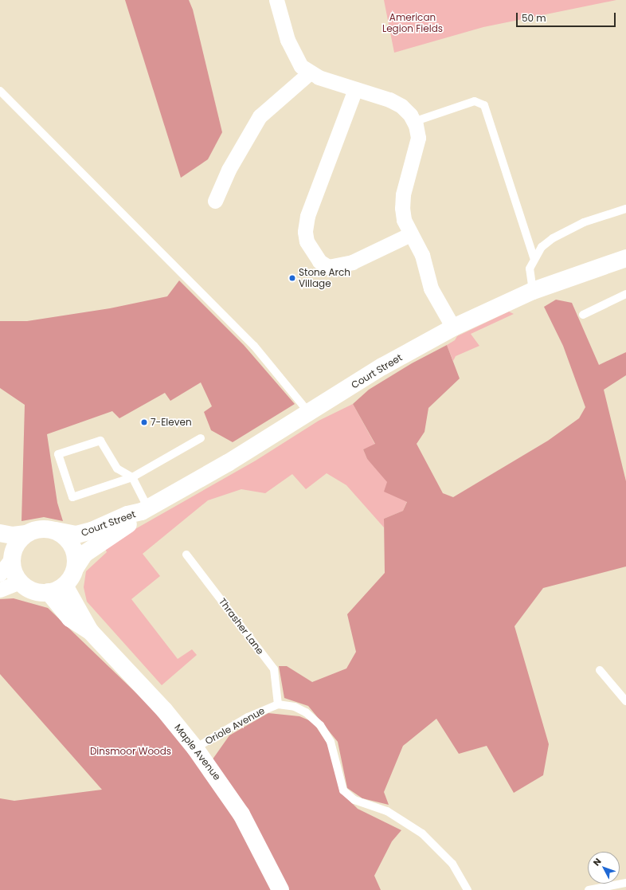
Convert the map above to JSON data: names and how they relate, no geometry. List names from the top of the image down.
{
  "streets": {
    "main road": ["Court Street", "Maple Avenue"],
    "lane": ["Thrasher Lane", "Oriole Avenue"]
  },
  "crossings": [
    ["Court Street", "Maple Avenue"],
    ["Thrasher Lane", "Oriole Avenue"],
    ["Oriole Avenue", "Maple Avenue"]
  ],
  "parks": ["American Legion Fields", "Dinsmoor Woods"],
  "places": ["Stone Arch Village", "7-Eleven"],
  "scale_bar": "50 m",
  "north": "top left"
}
